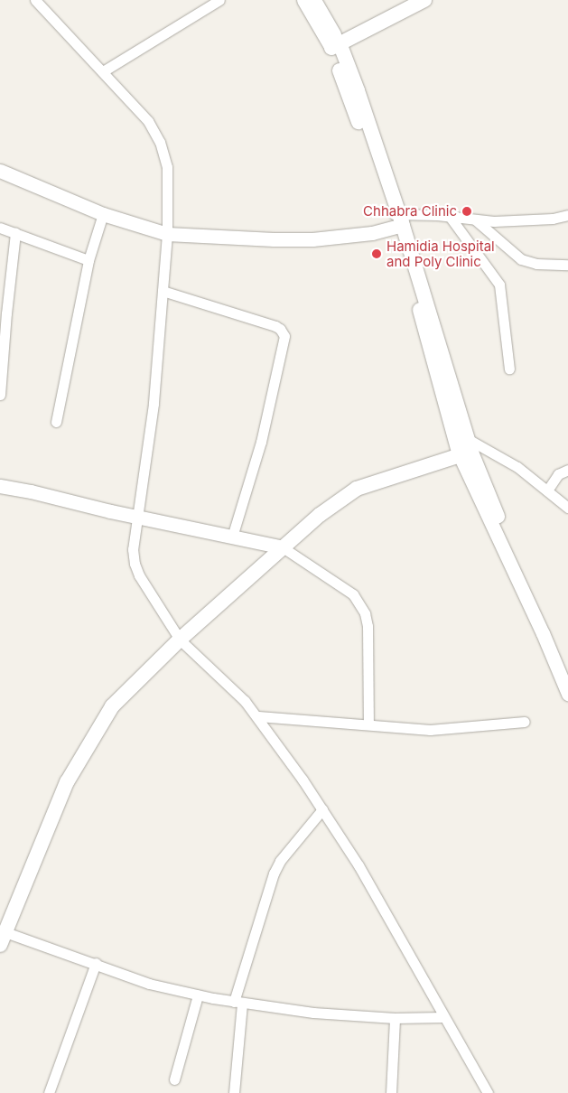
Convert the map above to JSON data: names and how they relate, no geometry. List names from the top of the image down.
{
  "places": ["Chhabra Clinic", "Hamidia Hospital and Poly Clinic"]
}
